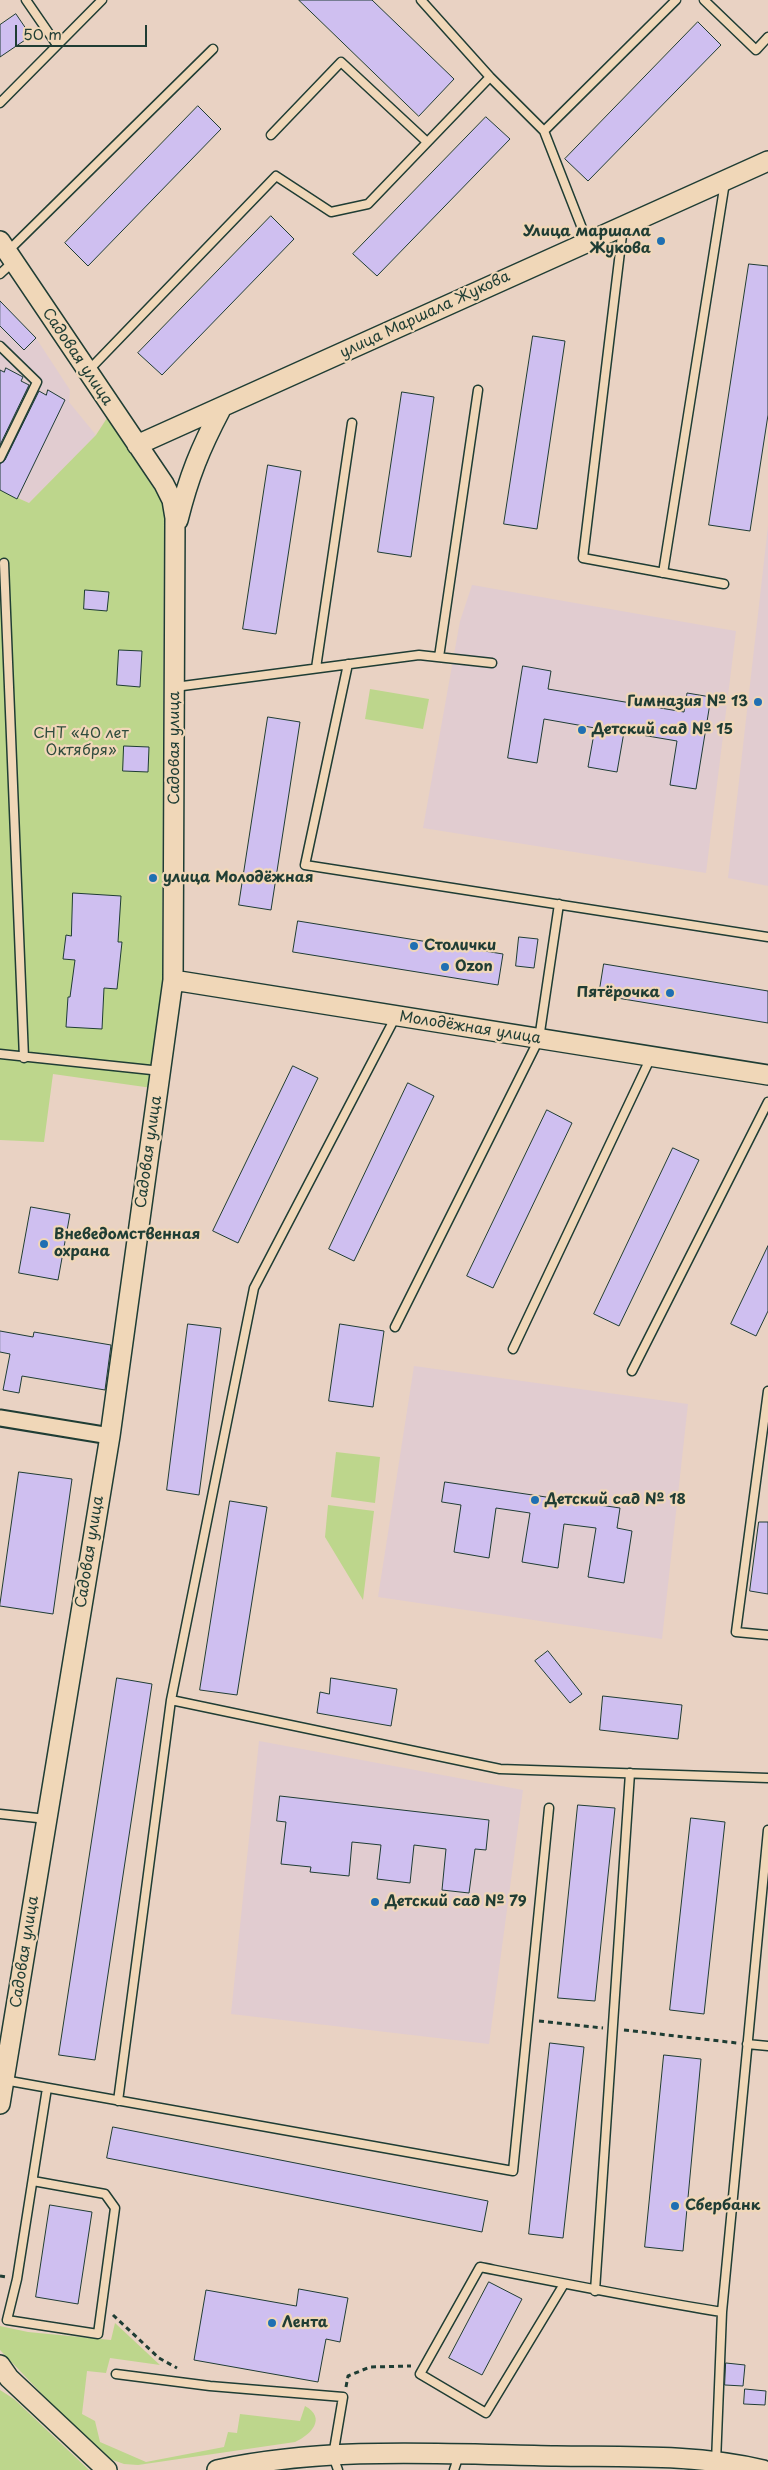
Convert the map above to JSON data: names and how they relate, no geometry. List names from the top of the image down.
{
  "streets": {
    "street": ["улица Маршала Жукова", "Садовая улица", "Молодёжная улица"]
  },
  "crossings": [
    ["улица Маршала Жукова", "Садовая улица"],
    ["Садовая улица", "Молодёжная улица"]
  ],
  "parks": ["СНТ «40 лет Октября»"],
  "places": [
    "Улица маршала Жукова",
    "Гимназия № 13",
    "Детский сад № 15",
    "улица Молодёжная",
    "Столички",
    "Ozon",
    "Пятёрочка",
    "Вневедомственная охрана",
    "Детский сад № 18",
    "Детский сад № 79",
    "Сбербанк",
    "Лента"
  ],
  "scale_bar": "50 m"
}
